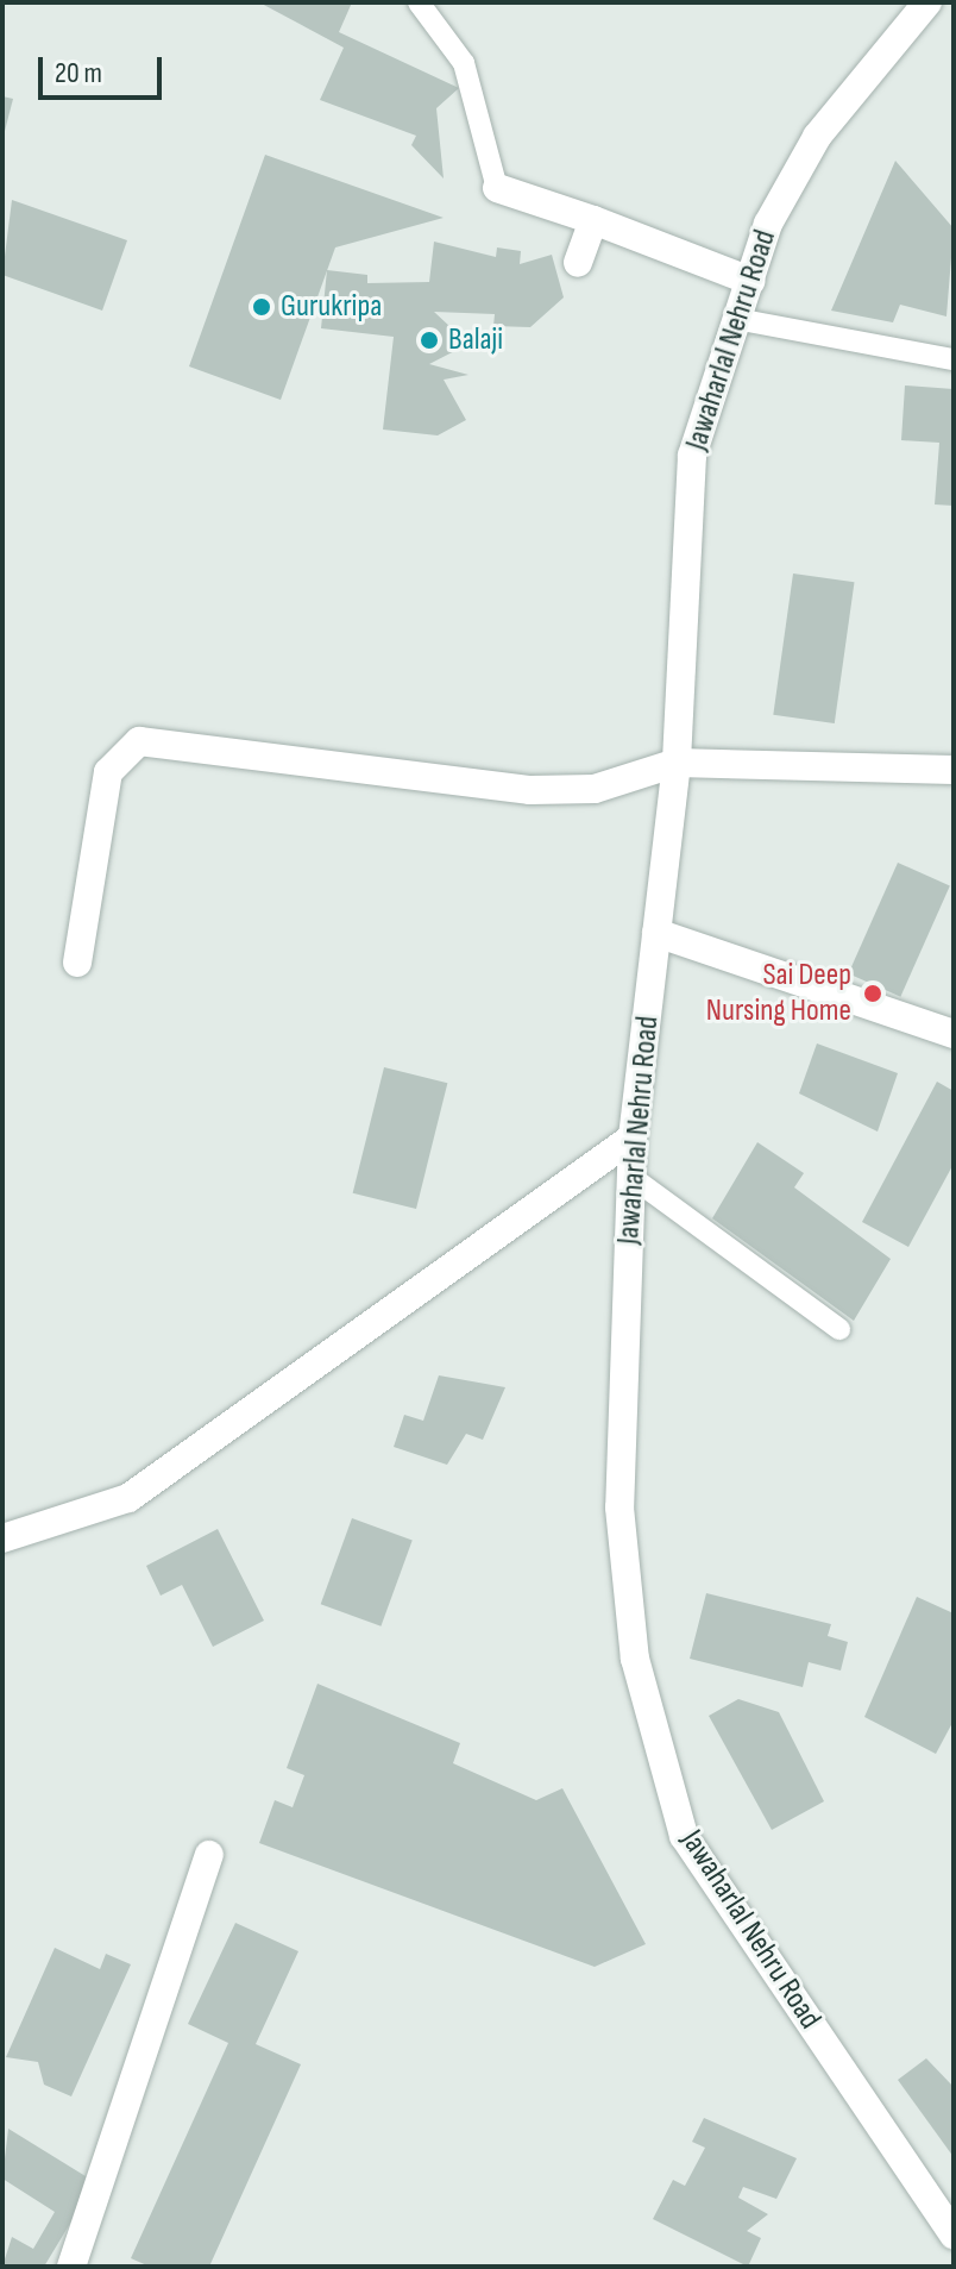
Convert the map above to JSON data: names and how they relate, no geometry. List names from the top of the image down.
{
  "streets": {
    "street": ["Jawaharlal Nehru Road"]
  },
  "places": ["Gurukripa", "Balaji", "Sai Deep Nursing Home"],
  "scale_bar": "20 m"
}
